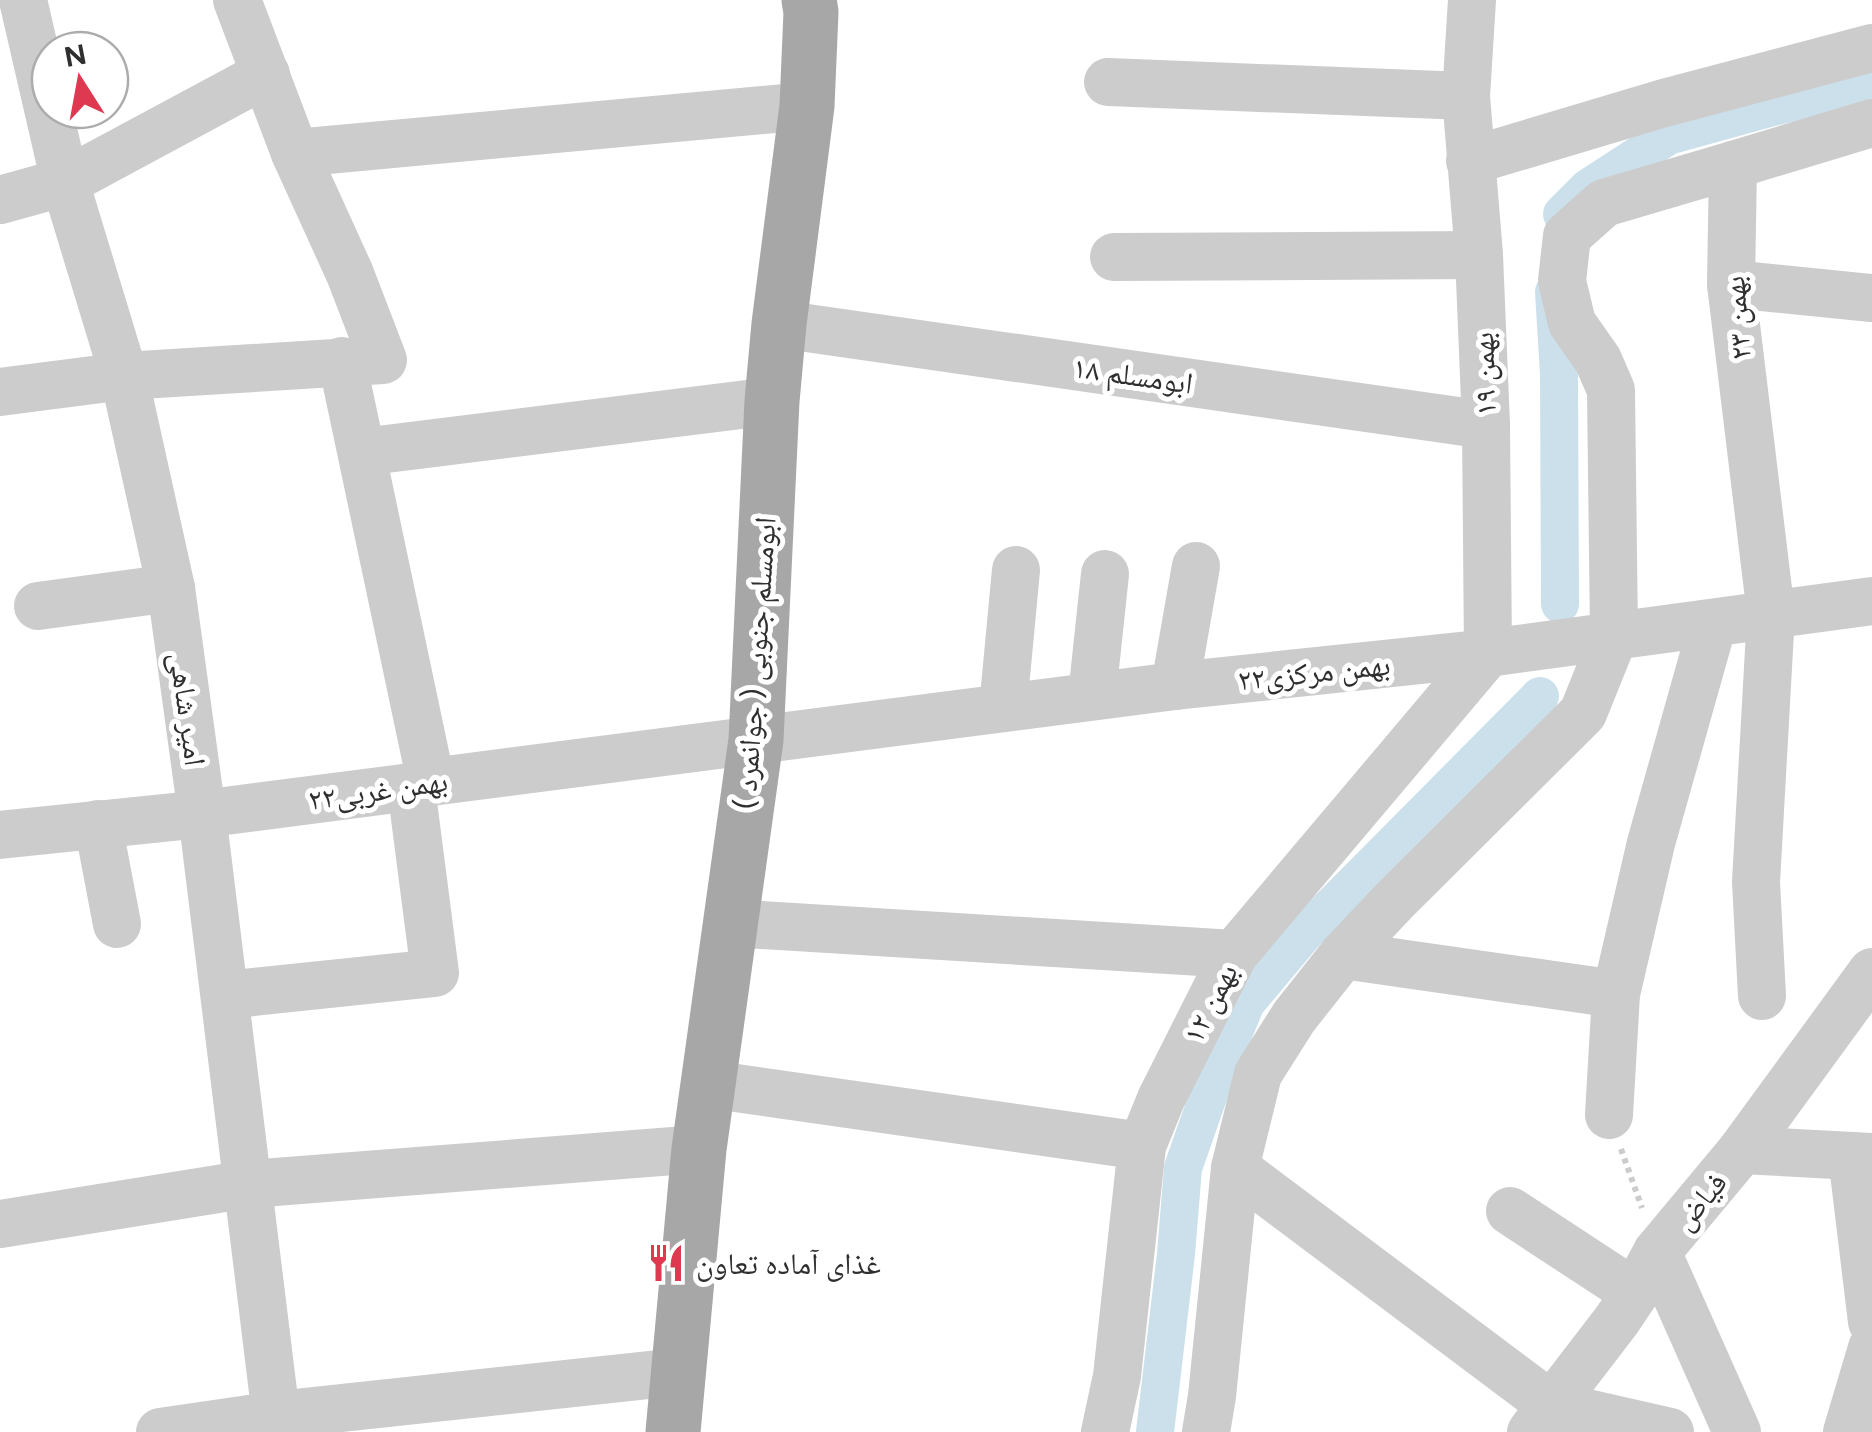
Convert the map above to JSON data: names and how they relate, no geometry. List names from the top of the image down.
{
  "streets": {
    "main road": ["ابومسلم جنوبی ( جوانمرد )"],
    "street": [
      "بهمن ۲۳",
      "بهمن ۱۹",
      "ابومسلم ۱۸",
      "۲۲بهمن مرکزی",
      "امیر شاهی",
      "۲۲بهمن غربی",
      "بهمن ۱۲",
      "فیاض"
    ]
  },
  "crossings": [
    ["بهمن ۲۳", "۲۲بهمن مرکزی"],
    ["بهمن ۱۹", "ابومسلم ۱۸"],
    ["بهمن ۱۹", "۲۲بهمن مرکزی"],
    ["بهمن ۱۹", "بهمن ۱۲"],
    ["ابومسلم ۱۸", "ابومسلم جنوبی ( جوانمرد )"],
    ["ابومسلم جنوبی ( جوانمرد )", "۲۲بهمن مرکزی"],
    ["ابومسلم جنوبی ( جوانمرد )", "۲۲بهمن غربی"],
    ["۲۲بهمن مرکزی", "۲۲بهمن غربی"],
    ["۲۲بهمن مرکزی", "بهمن ۱۲"],
    ["امیر شاهی", "۲۲بهمن غربی"]
  ],
  "places": {
    "restaurant": ["غذای آماده تعاون"]
  },
  "north": "top"
}
